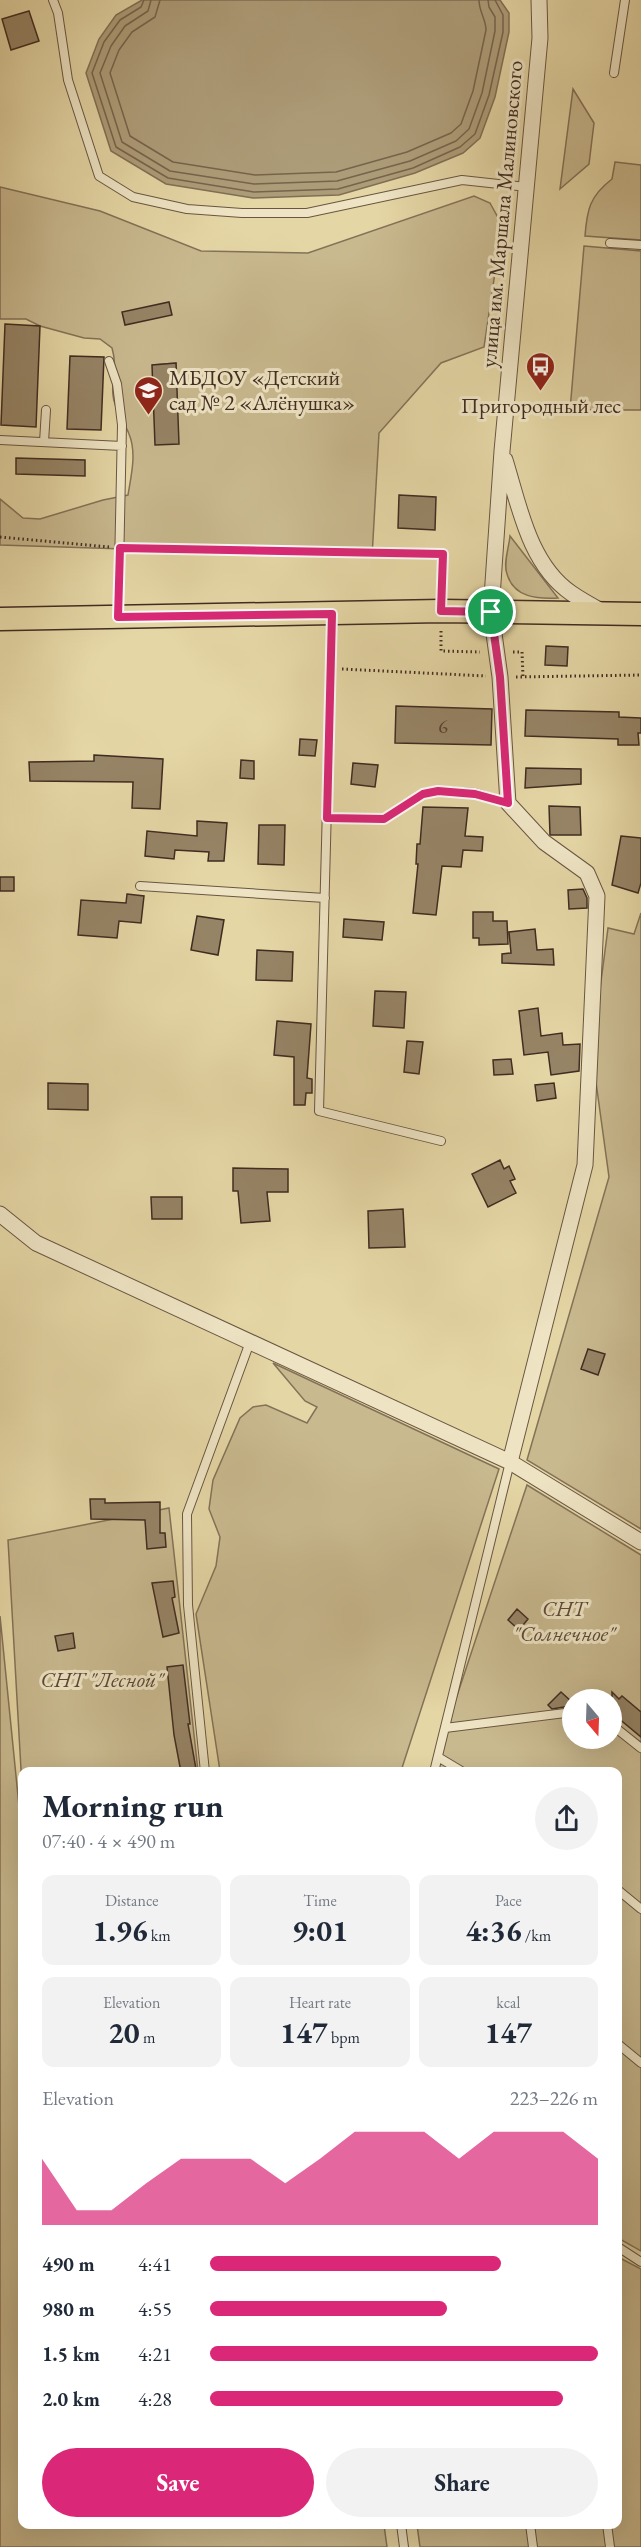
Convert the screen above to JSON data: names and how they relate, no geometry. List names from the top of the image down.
{
  "streets": {
    "street": ["улица им. Маршала Малиновского"]
  },
  "parks": ["СНТ \"Солнечное\"", "СНТ \"Лесной\""],
  "places": {
    "bus stop": ["Пригородный лес"],
    "school or university": ["МБДОУ «Детский сад № 2 «Алёнушка»"]
  },
  "house_numbers": ["6"],
  "north": "bottom",
  "page": {
    "heading": ["Morning run", "07:40 · 4 × 490 m"],
    "stats": [
      ["Distance", "1.96 km"],
      ["Time", "9:01"],
      ["Pace", "4:36 /km"],
      ["Elevation", "20 m"],
      ["Heart rate", "147 bpm"],
      ["kcal", "147"]
    ],
    "chart": ["Elevation", "223–226 m"],
    "list": [
      {
        "name": "490 m",
        "note": "4:41"
      },
      {
        "name": "980 m",
        "note": "4:55"
      },
      {
        "name": "1.5 km",
        "note": "4:21"
      },
      {
        "name": "2.0 km",
        "note": "4:28"
      }
    ],
    "buttons": ["Save", "Share"]
  }
}
